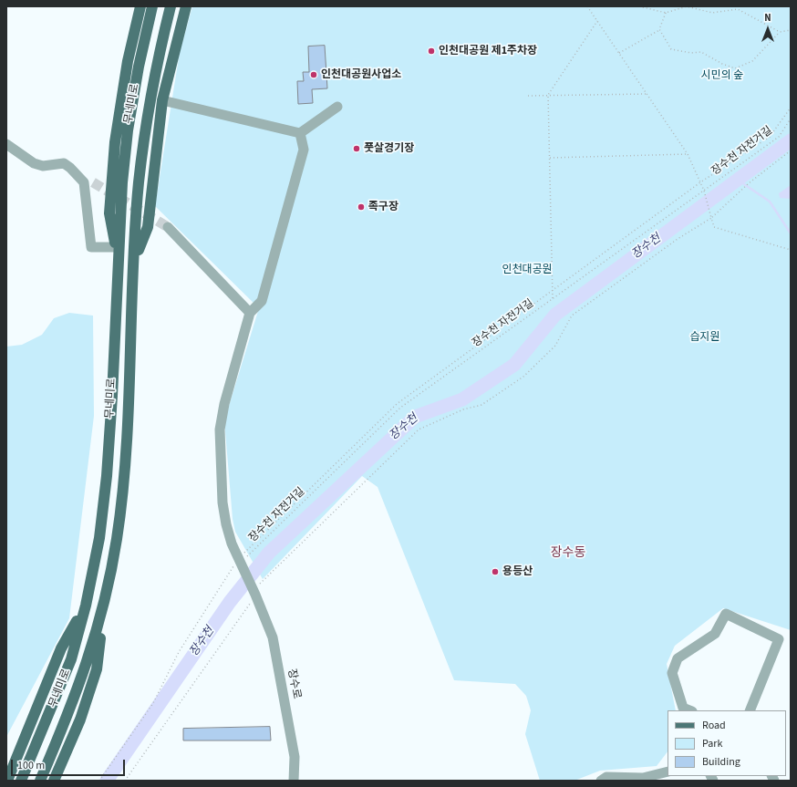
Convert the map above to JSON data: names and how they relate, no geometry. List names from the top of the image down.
{
  "streets": {
    "main road": ["무네미로"],
    "street": ["장수로"],
    "path": ["장수천 자전거길"]
  },
  "crossings": [
    ["장수천 자전거길", "장수로"]
  ],
  "districts": ["장수동"],
  "water": ["장수천"],
  "parks": ["시민의 숲", "인천대공원", "습지원"],
  "places": [
    "인천대공원 제1주차장",
    "인천대공원사업소",
    "풋살경기장",
    "족구장",
    "용등산"
  ],
  "legend": ["Road", "Park", "Building"],
  "scale_bar": "100 m",
  "north": "top"
}
